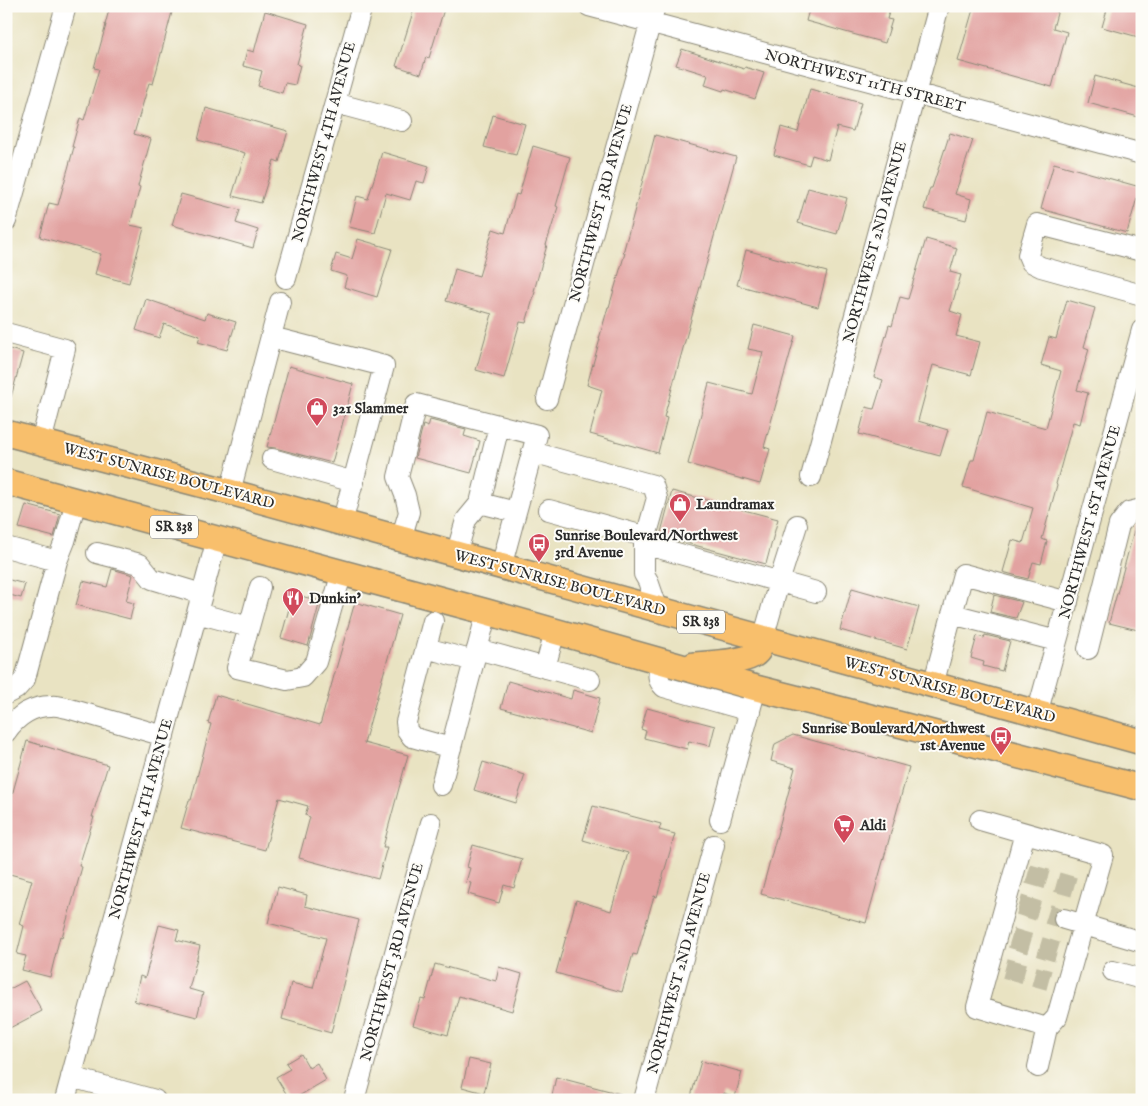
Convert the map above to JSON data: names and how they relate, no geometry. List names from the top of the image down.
{
  "streets": {
    "main road": ["WEST SUNRISE BOULEVARD", "SR 838"],
    "street": [
      "NORTHWEST 11TH STREET",
      "NORTHWEST 4TH AVENUE",
      "NORTHWEST 3RD AVENUE",
      "NORTHWEST 2ND AVENUE",
      "NORTHWEST 1ST AVENUE"
    ]
  },
  "crossings": [
    ["NORTHWEST 11TH STREET", "NORTHWEST 3RD AVENUE"],
    ["NORTHWEST 11TH STREET", "NORTHWEST 2ND AVENUE"],
    ["NORTHWEST 4TH AVENUE", "SR 838"],
    ["WEST SUNRISE BOULEVARD", "NORTHWEST 1ST AVENUE"]
  ],
  "places": {
    "shop": ["321 Slammer", "Laundramax"],
    "bus stop": ["Sunrise Boulevard/Northwest 3rd Avenue", "Sunrise Boulevard/Northwest 1st Avenue"],
    "restaurant": ["Dunkin'"],
    "supermarket": ["Aldi"]
  }
}
